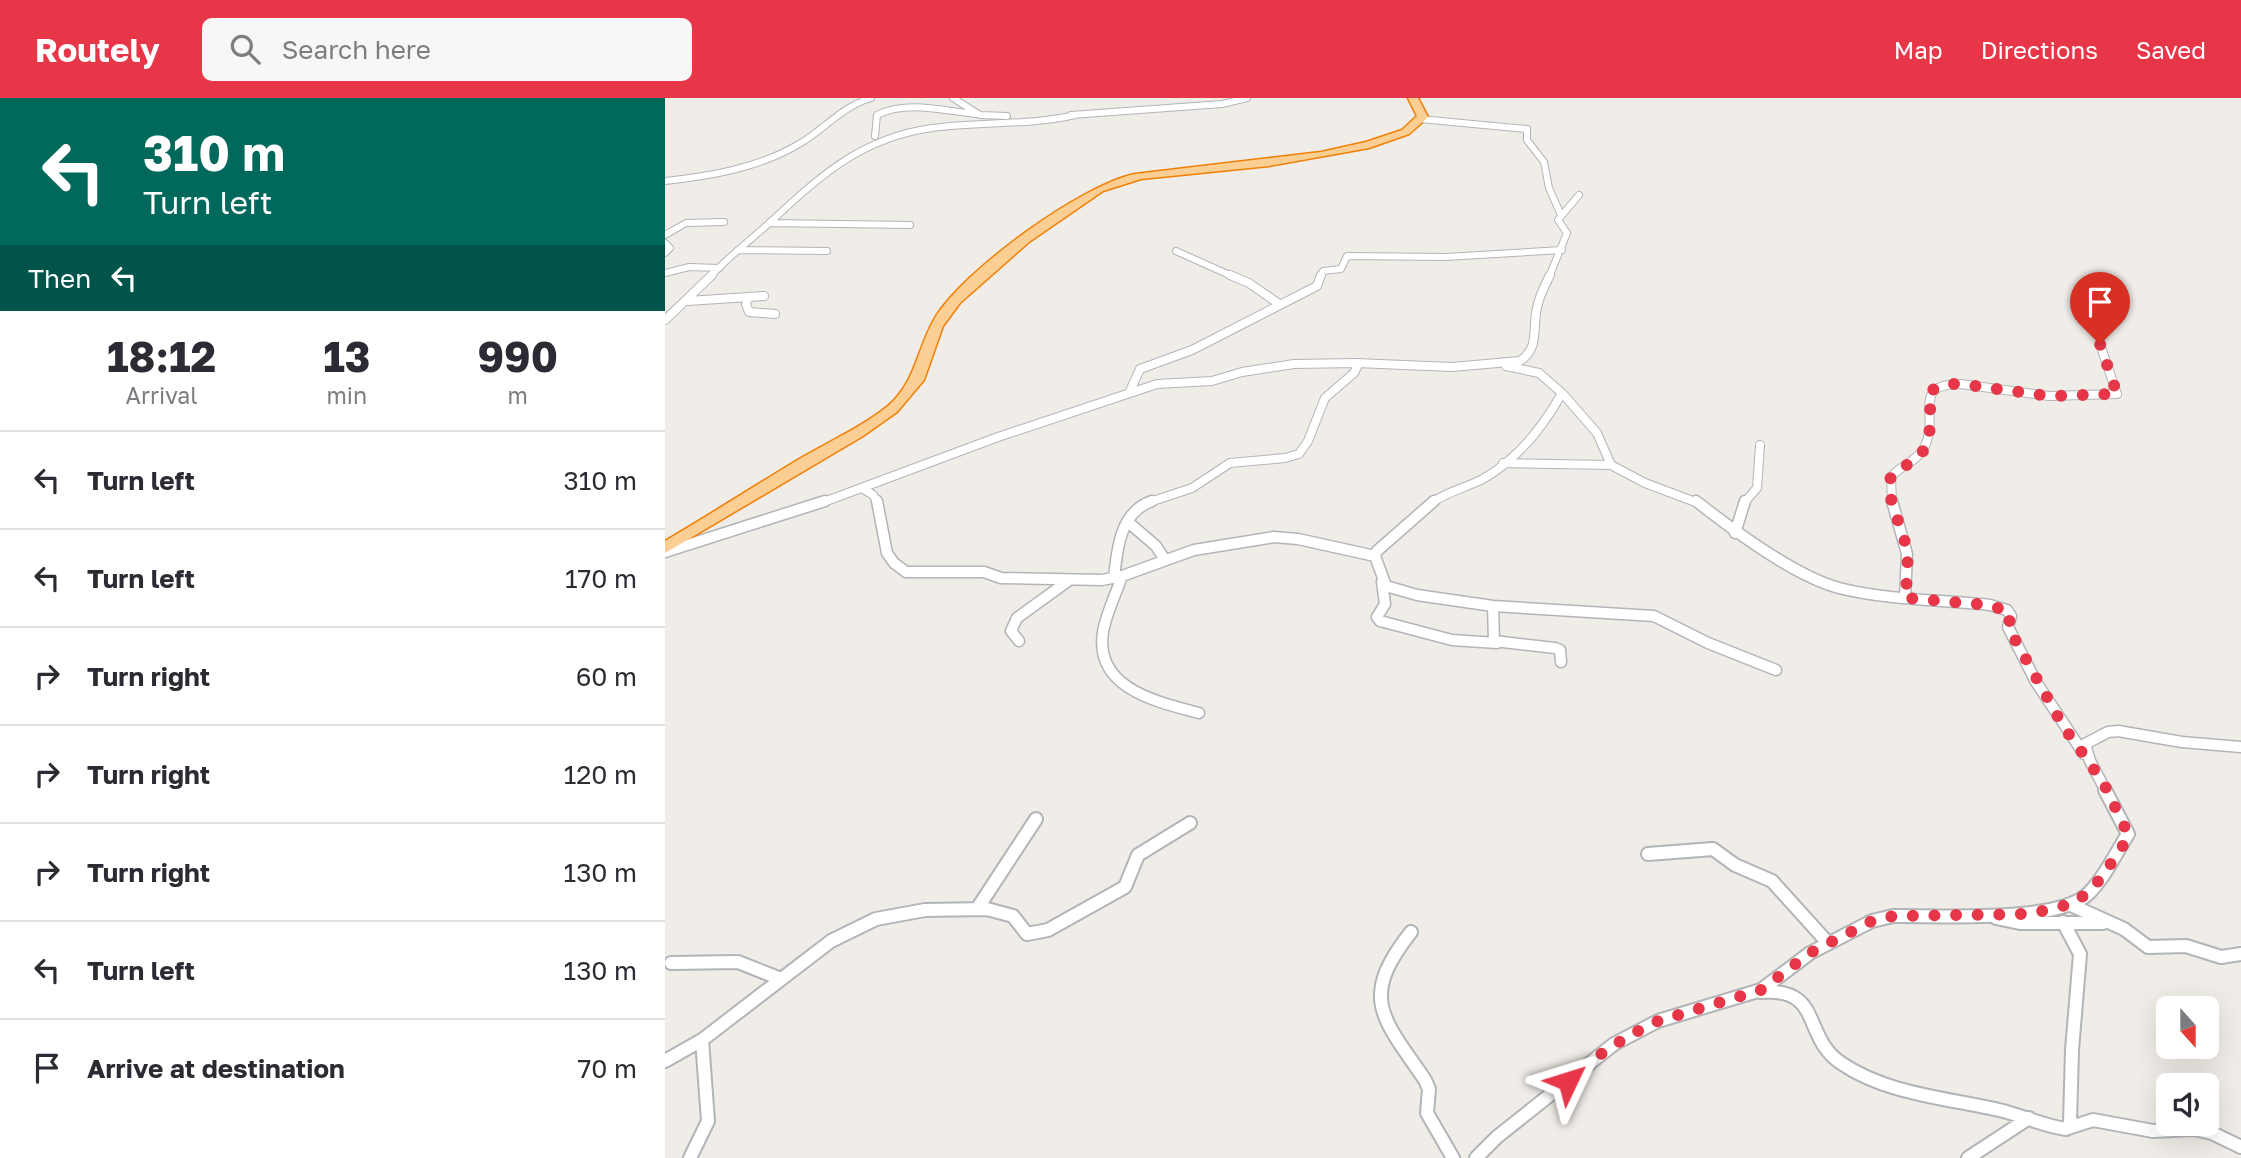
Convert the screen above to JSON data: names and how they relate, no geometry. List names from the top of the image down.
{
  "north": "bottom",
  "page": {
    "header": "Routely",
    "search": "Search here",
    "nav": ["Map", "Directions", "Saved"],
    "turn": ["310 m", "Turn left"],
    "then": "Then",
    "eta": [
      "18:12",
      "Arrival",
      "13",
      "min",
      "990",
      "m"
    ],
    "list": [
      {
        "name": "Turn left",
        "value": "310 m"
      },
      {
        "name": "Turn left",
        "value": "170 m"
      },
      {
        "name": "Turn right",
        "value": "60 m"
      },
      {
        "name": "Turn right",
        "value": "120 m"
      },
      {
        "name": "Turn right",
        "value": "130 m"
      },
      {
        "name": "Turn left",
        "value": "130 m"
      },
      {
        "name": "Arrive at destination",
        "value": "70 m"
      }
    ]
  }
}
